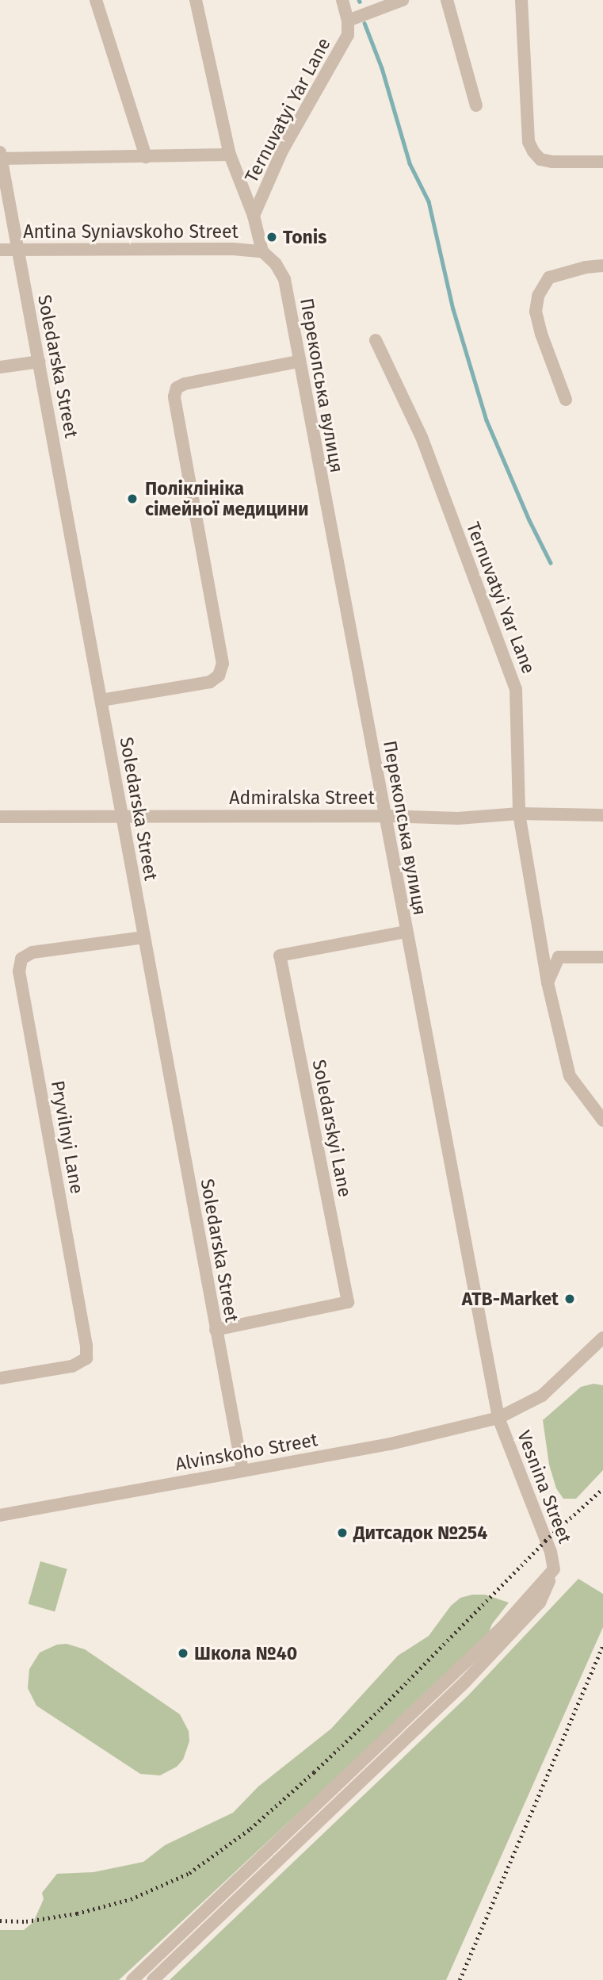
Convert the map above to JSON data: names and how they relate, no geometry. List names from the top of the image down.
{
  "streets": {
    "street": [
      "Ternuvatyi Yar Lane",
      "Antina Syniavskoho Street",
      "Soledarska Street",
      "Перекопська вулиця",
      "Admiralska Street",
      "Soledarskyi Lane",
      "Pryvilnyi Lane",
      "Alvinskoho Street",
      "Vesnina Street"
    ]
  },
  "crossings": [
    ["Ternuvatyi Yar Lane", "Admiralska Street"],
    ["Antina Syniavskoho Street", "Soledarska Street"],
    ["Antina Syniavskoho Street", "Перекопська вулиця"],
    ["Soledarska Street", "Admiralska Street"],
    ["Soledarska Street", "Soledarskyi Lane"],
    ["Soledarska Street", "Pryvilnyi Lane"],
    ["Soledarska Street", "Alvinskoho Street"],
    ["Перекопська вулиця", "Admiralska Street"],
    ["Перекопська вулиця", "Soledarskyi Lane"],
    ["Перекопська вулиця", "Alvinskoho Street"],
    ["Перекопська вулиця", "Vesnina Street"],
    ["Alvinskoho Street", "Vesnina Street"]
  ],
  "places": [
    "Tonis",
    "Поліклініка сімейної медицини",
    "ATB-Market",
    "Дитсадок №254",
    "Школа №40"
  ]
}
